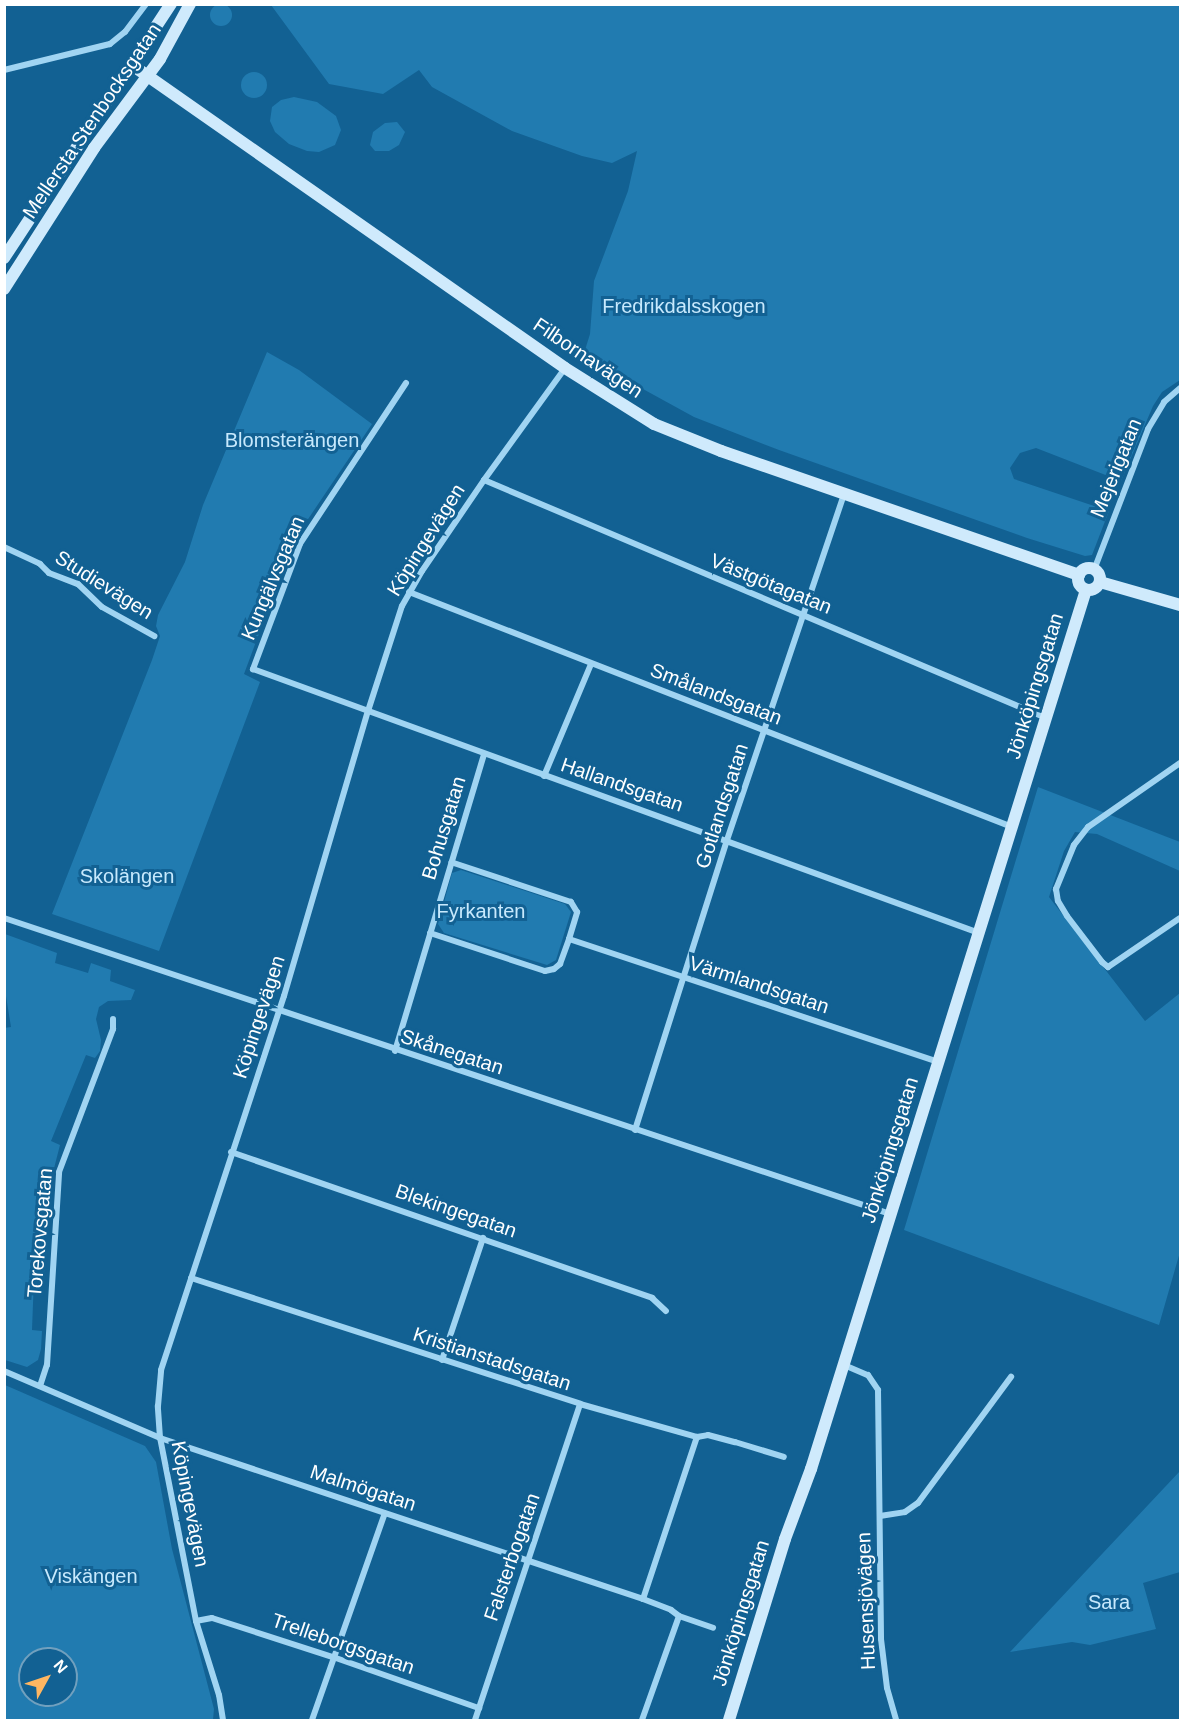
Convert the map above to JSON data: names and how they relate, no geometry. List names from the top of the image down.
{
  "streets": {
    "street": [
      "Mellersta Stenbocksgatan",
      "Filbornavägen",
      "Mejerigatan",
      "Köpingevägen",
      "Kungälvsgatan",
      "Västgötagatan",
      "Studievägen",
      "Jönköpingsgatan",
      "Smålandsgatan",
      "Hallandsgatan",
      "Gotlandsgatan",
      "Bohusgatan",
      "Värmlandsgatan",
      "Skånegatan",
      "Blekingegatan",
      "Torekovsgatan",
      "Kristianstadsgatan",
      "Malmögatan",
      "Falsterbogatan",
      "Husensjövägen",
      "Trelleborgsgatan"
    ]
  },
  "crossings": [
    ["Mellersta Stenbocksgatan", "Filbornavägen"],
    ["Filbornavägen", "Mejerigatan"],
    ["Filbornavägen", "Köpingevägen"],
    ["Filbornavägen", "Jönköpingsgatan"],
    ["Filbornavägen", "Gotlandsgatan"],
    ["Mejerigatan", "Jönköpingsgatan"],
    ["Köpingevägen", "Västgötagatan"],
    ["Köpingevägen", "Smålandsgatan"],
    ["Köpingevägen", "Hallandsgatan"],
    ["Köpingevägen", "Skånegatan"],
    ["Köpingevägen", "Blekingegatan"],
    ["Köpingevägen", "Kristianstadsgatan"],
    ["Köpingevägen", "Malmögatan"],
    ["Köpingevägen", "Trelleborgsgatan"],
    ["Kungälvsgatan", "Hallandsgatan"],
    ["Västgötagatan", "Jönköpingsgatan"],
    ["Västgötagatan", "Gotlandsgatan"],
    ["Jönköpingsgatan", "Smålandsgatan"],
    ["Jönköpingsgatan", "Hallandsgatan"],
    ["Jönköpingsgatan", "Värmlandsgatan"],
    ["Jönköpingsgatan", "Skånegatan"],
    ["Jönköpingsgatan", "Husensjövägen"],
    ["Smålandsgatan", "Gotlandsgatan"],
    ["Hallandsgatan", "Gotlandsgatan"],
    ["Hallandsgatan", "Bohusgatan"],
    ["Gotlandsgatan", "Värmlandsgatan"],
    ["Gotlandsgatan", "Skånegatan"],
    ["Bohusgatan", "Skånegatan"],
    ["Torekovsgatan", "Malmögatan"],
    ["Kristianstadsgatan", "Falsterbogatan"],
    ["Malmögatan", "Falsterbogatan"],
    ["Falsterbogatan", "Trelleborgsgatan"]
  ],
  "parks": [
    "Fredrikdalsskogen",
    "Blomsterängen",
    "Skolängen",
    "Fyrkanten",
    "Viskängen",
    "Sara"
  ],
  "north": "top right"
}
